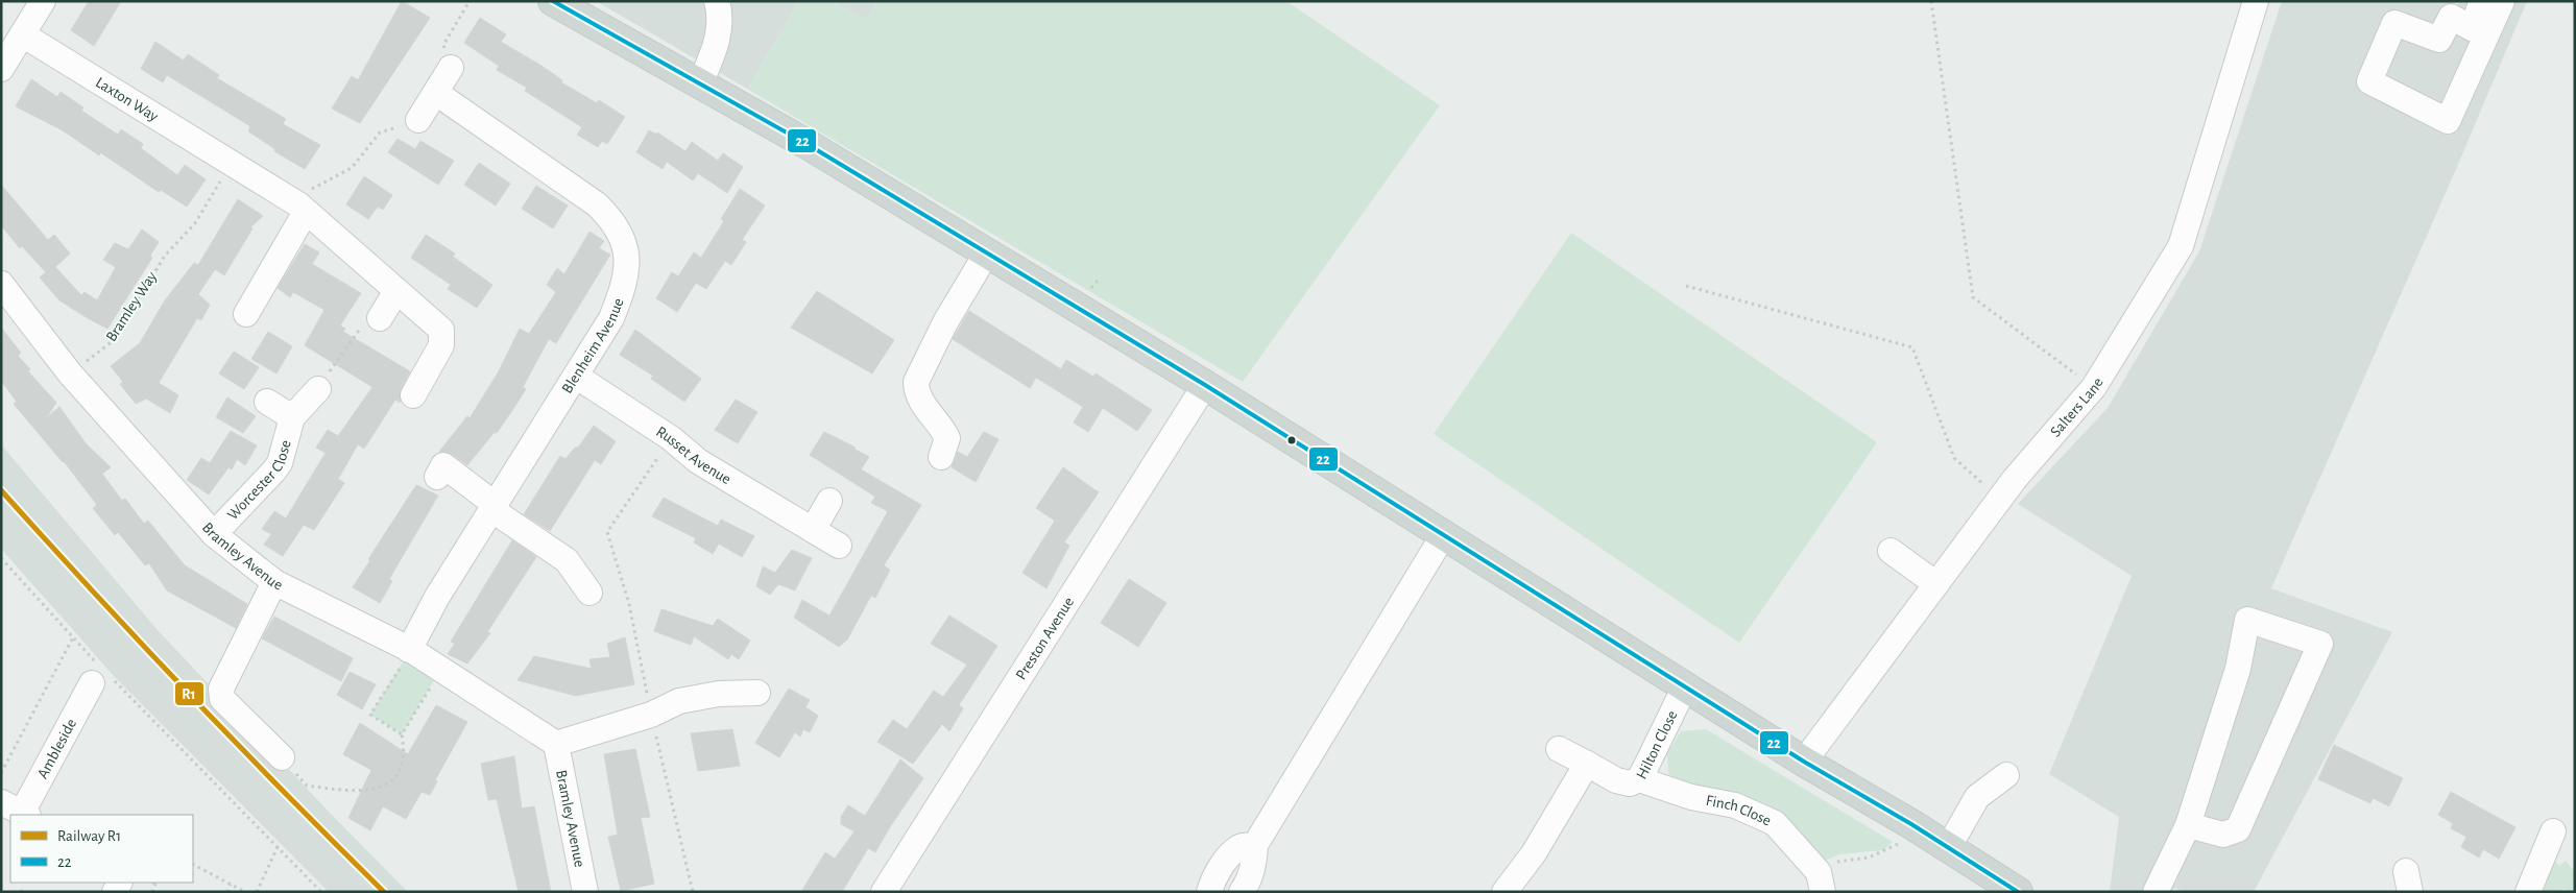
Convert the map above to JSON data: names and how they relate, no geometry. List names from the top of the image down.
{
  "streets": {
    "street": [
      "Laxton Way",
      "Blenheim Avenue",
      "Salters Lane",
      "Russet Avenue",
      "Worcester Close",
      "Bramley Avenue",
      "Preston Avenue",
      "Hilton Close",
      "Ambleside",
      "Finch Close"
    ],
    "path": ["Bramley Way"]
  },
  "crossings": [
    ["Laxton Way", "Bramley Way"],
    ["Bramley Way", "Bramley Avenue"],
    ["Blenheim Avenue", "Russet Avenue"],
    ["Blenheim Avenue", "Bramley Avenue"],
    ["Worcester Close", "Bramley Avenue"],
    ["Hilton Close", "Finch Close"]
  ],
  "lines": ["transit line 22", "rail line R1"],
  "legend": ["Railway R1", "22"]
}
